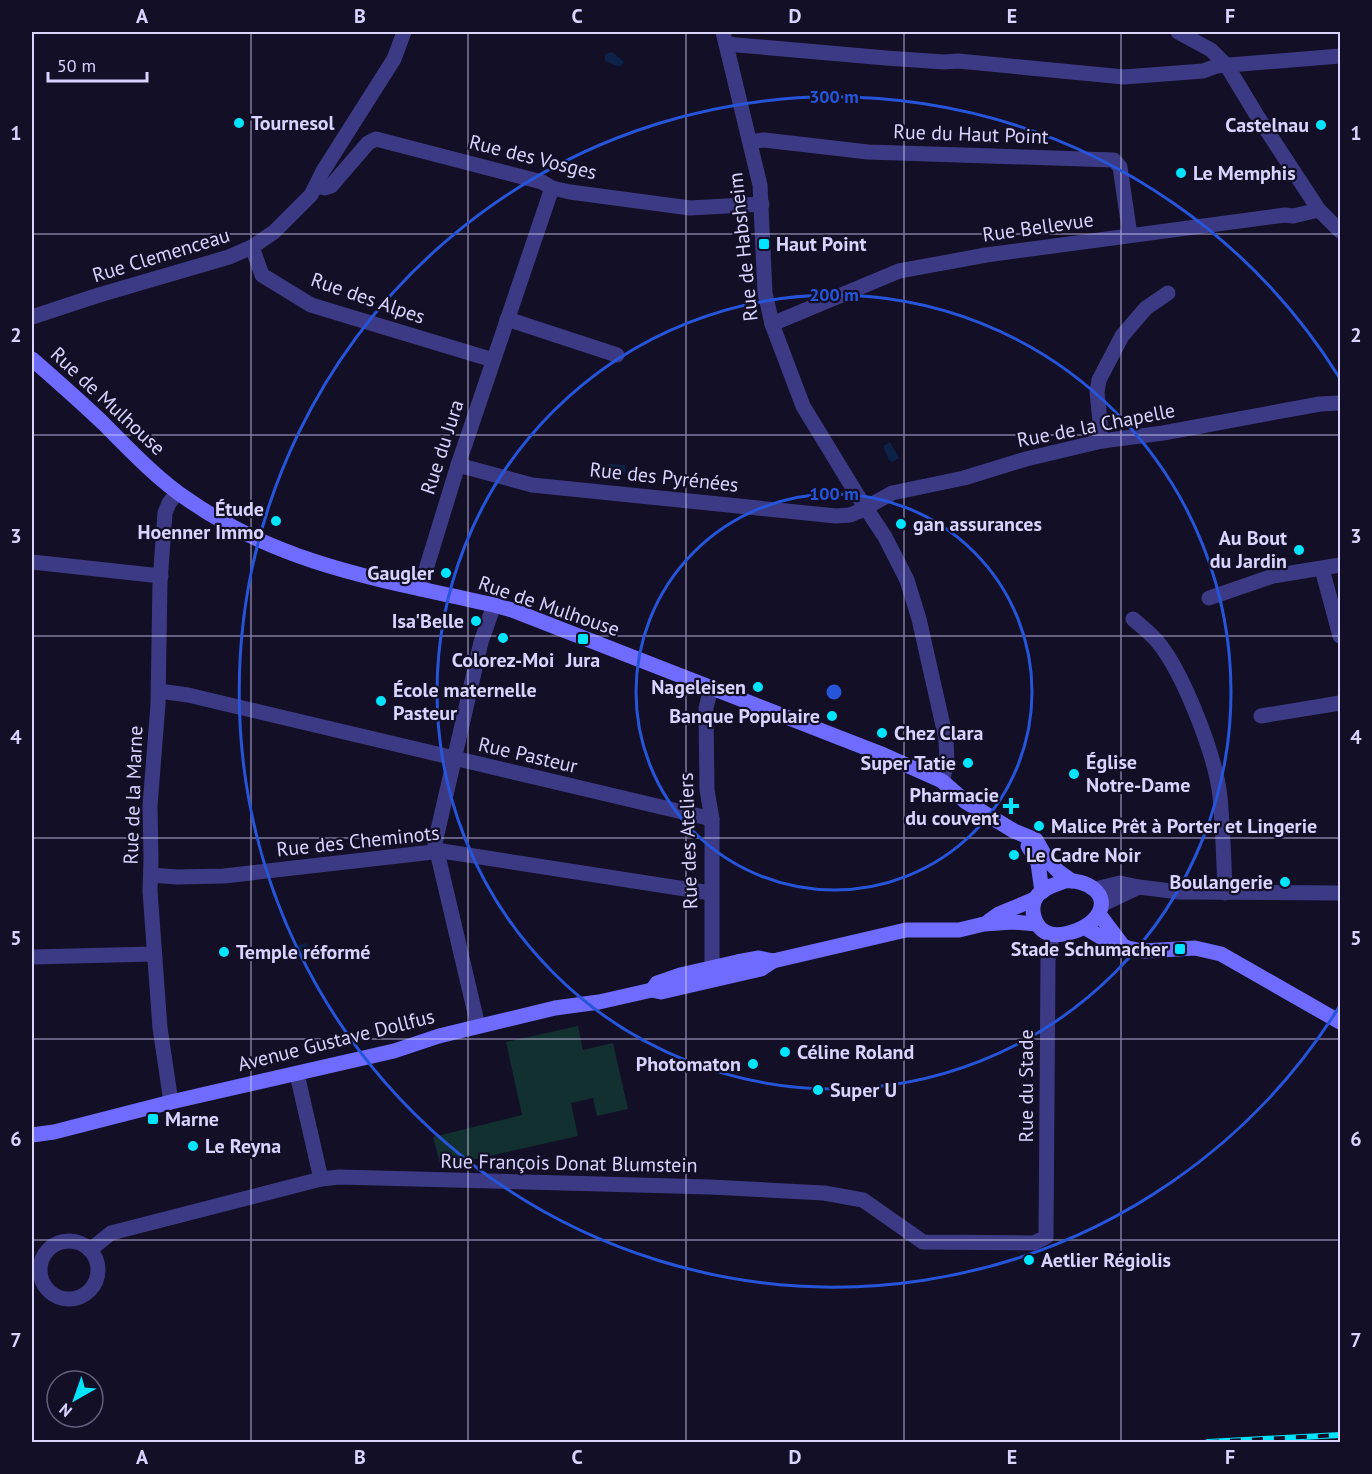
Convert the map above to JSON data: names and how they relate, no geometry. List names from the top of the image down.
{
  "streets": {
    "main road": ["Rue de Mulhouse", "Avenue Gustave Dollfus"],
    "street": [
      "Rue du Haut Point",
      "Rue des Vosges",
      "Rue Bellevue",
      "Rue de Habsheim",
      "Rue Clemenceau",
      "Rue des Alpes",
      "Rue de la Chapelle",
      "Rue du Jura",
      "Rue des Pyrénées",
      "Rue Pasteur",
      "Rue de la Marne",
      "Rue des Cheminots",
      "Rue des Ateliers",
      "Rue du Stade",
      "Rue François Donat Blumstein"
    ]
  },
  "crossings": [
    ["Rue du Haut Point", "Rue Bellevue"],
    ["Rue du Haut Point", "Rue de Habsheim"],
    ["Rue des Vosges", "Rue de Habsheim"],
    ["Rue des Vosges", "Rue Clemenceau"],
    ["Rue des Vosges", "Rue du Jura"],
    ["Rue Bellevue", "Rue de Habsheim"],
    ["Rue de Habsheim", "Rue de Mulhouse"],
    ["Rue de Habsheim", "Rue de la Chapelle"],
    ["Rue de Habsheim", "Rue des Pyrénées"],
    ["Rue Clemenceau", "Rue des Alpes"],
    ["Rue des Alpes", "Rue du Jura"],
    ["Rue de Mulhouse", "Rue du Jura"],
    ["Rue de Mulhouse", "Rue de la Marne"],
    ["Rue de Mulhouse", "Rue des Ateliers"],
    ["Rue de Mulhouse", "Avenue Gustave Dollfus"],
    ["Rue de Mulhouse", "Rue du Stade"],
    ["Rue de la Chapelle", "Rue des Pyrénées"],
    ["Rue du Jura", "Rue des Pyrénées"],
    ["Rue Pasteur", "Rue de la Marne"],
    ["Rue Pasteur", "Rue des Ateliers"],
    ["Rue de la Marne", "Rue des Cheminots"],
    ["Rue de la Marne", "Avenue Gustave Dollfus"],
    ["Rue des Cheminots", "Rue des Ateliers"],
    ["Rue des Ateliers", "Avenue Gustave Dollfus"],
    ["Avenue Gustave Dollfus", "Rue du Stade"],
    ["Rue du Stade", "Rue François Donat Blumstein"]
  ],
  "places": {
    "other": [
      "Tournesol",
      "Castelnau",
      "Le Memphis",
      "Étude Hoenner Immo",
      "gan assurances",
      "Au Bout du Jardin",
      "Gaugler",
      "Isa'Belle",
      "Colorez-Moi",
      "Nageleisen",
      "École maternelle Pasteur",
      "Banque Populaire",
      "Chez Clara",
      "Super Tatie",
      "Église Notre-Dame",
      "Malice Prêt à Porter et Lingerie",
      "Le Cadre Noir",
      "Boulangerie",
      "Temple réformé",
      "Céline Roland",
      "Photomaton",
      "Super U",
      "Le Reyna",
      "Aetlier Régiolis"
    ],
    "transit": [
      "Haut Point",
      "Jura",
      "Stade Schumacher",
      "Marne"
    ],
    "health": ["Pharmacie du couvent"]
  },
  "scale_bar": "50 m",
  "north": "bottom left",
  "grid": {
    "columns": [
      "A",
      "B",
      "C",
      "D",
      "E",
      "F"
    ],
    "rows": [
      "1",
      "2",
      "3",
      "4",
      "5",
      "6",
      "7"
    ]
  },
  "rings": ["300 m", "200 m", "100 m"]
}
